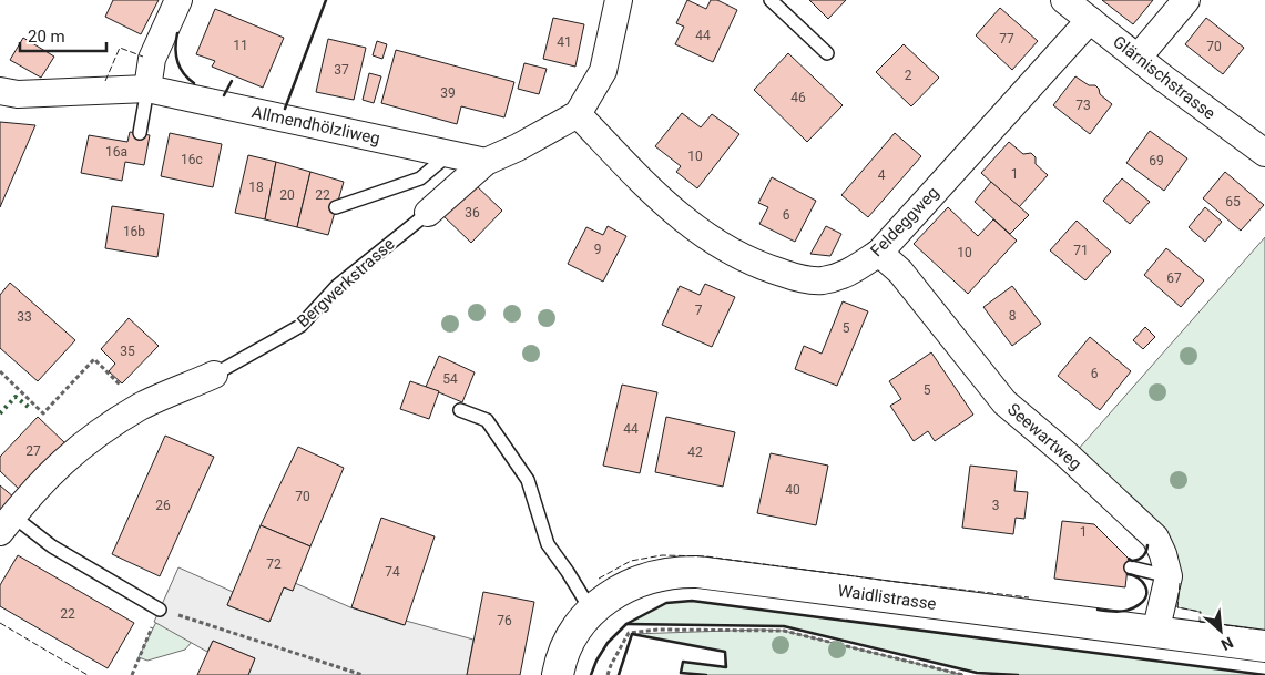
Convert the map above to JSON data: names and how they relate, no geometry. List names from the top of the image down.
{
  "streets": {
    "main road": ["Waidlistrasse"],
    "street": [
      "Glärnischstrasse",
      "Allmendhölzliweg",
      "Feldeggweg",
      "Bergwerkstrasse",
      "Seewartweg"
    ]
  },
  "crossings": [
    ["Glärnischstrasse", "Feldeggweg"],
    ["Allmendhölzliweg", "Bergwerkstrasse"],
    ["Feldeggweg", "Bergwerkstrasse"],
    ["Feldeggweg", "Seewartweg"],
    ["Seewartweg", "Waidlistrasse"]
  ],
  "house_numbers": [
    "44",
    "77",
    "41",
    "11",
    "70",
    "37",
    "2",
    "39",
    "46",
    "73",
    "16a",
    "10",
    "16c",
    "69",
    "1",
    "4",
    "18",
    "20",
    "22",
    "65",
    "36",
    "6",
    "16b",
    "9",
    "71",
    "10",
    "67",
    "7",
    "8",
    "33",
    "5",
    "35",
    "6",
    "54",
    "5",
    "44",
    "27",
    "42",
    "40",
    "70",
    "26",
    "3",
    "1",
    "72",
    "74",
    "22",
    "76"
  ],
  "scale_bar": "20 m",
  "north": "bottom right"
}
